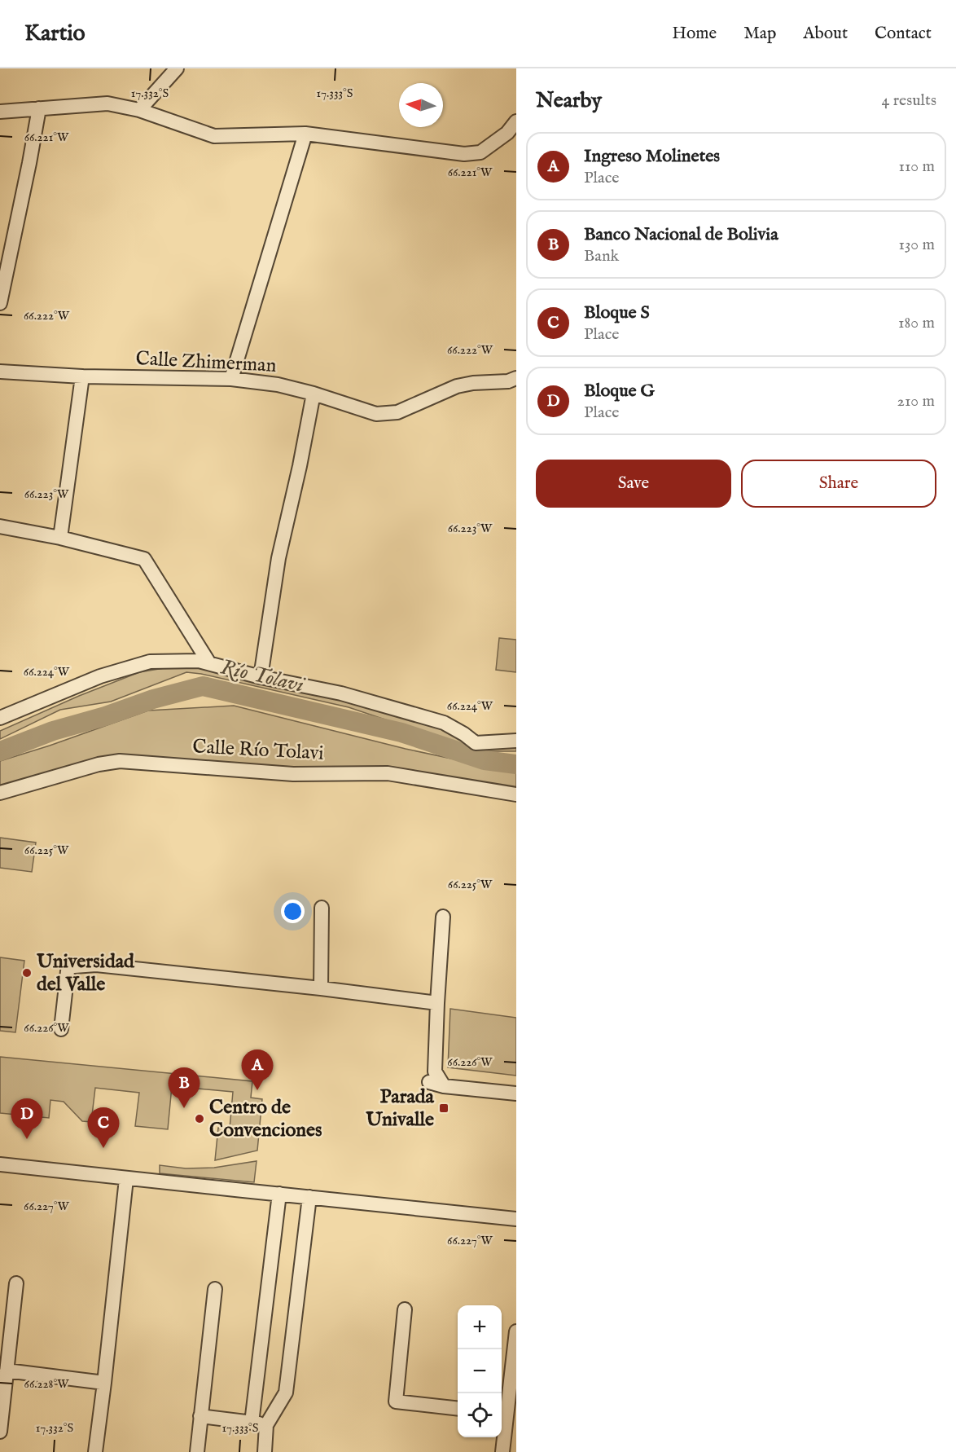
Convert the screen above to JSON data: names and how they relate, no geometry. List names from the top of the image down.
{
  "streets": {
    "street": ["Calle Zhimerman", "Calle Río Tolavi"]
  },
  "water": ["Río Tolavi"],
  "places": {
    "other": ["Universidad del Valle", "Centro de Convenciones"],
    "transit": ["Parada Univalle"]
  },
  "north": "left",
  "page": {
    "header": "Kartio",
    "nav": [
      "Home",
      "Map",
      "About",
      "Contact"
    ],
    "heading": ["Nearby", "4 results"],
    "list": [
      {
        "mark": "A",
        "name": "Ingreso Molinetes",
        "note": "Place",
        "value": "110 m"
      },
      {
        "mark": "B",
        "name": "Banco Nacional de Bolivia",
        "note": "Bank",
        "value": "130 m"
      },
      {
        "mark": "C",
        "name": "Bloque S",
        "note": "Place",
        "value": "180 m"
      },
      {
        "mark": "D",
        "name": "Bloque G",
        "note": "Place",
        "value": "210 m"
      }
    ],
    "buttons": ["Save", "Share"],
    "pins": [
      "A",
      "B",
      "D",
      "C"
    ],
    "map_buttons": ["+", "−"]
  },
  "coordinates": [
    "17.332°S",
    "17.333°S",
    "66.221°W",
    "66.222°W",
    "66.223°W",
    "66.224°W",
    "66.225°W",
    "66.226°W",
    "66.227°W",
    "66.228°W"
  ]
}
